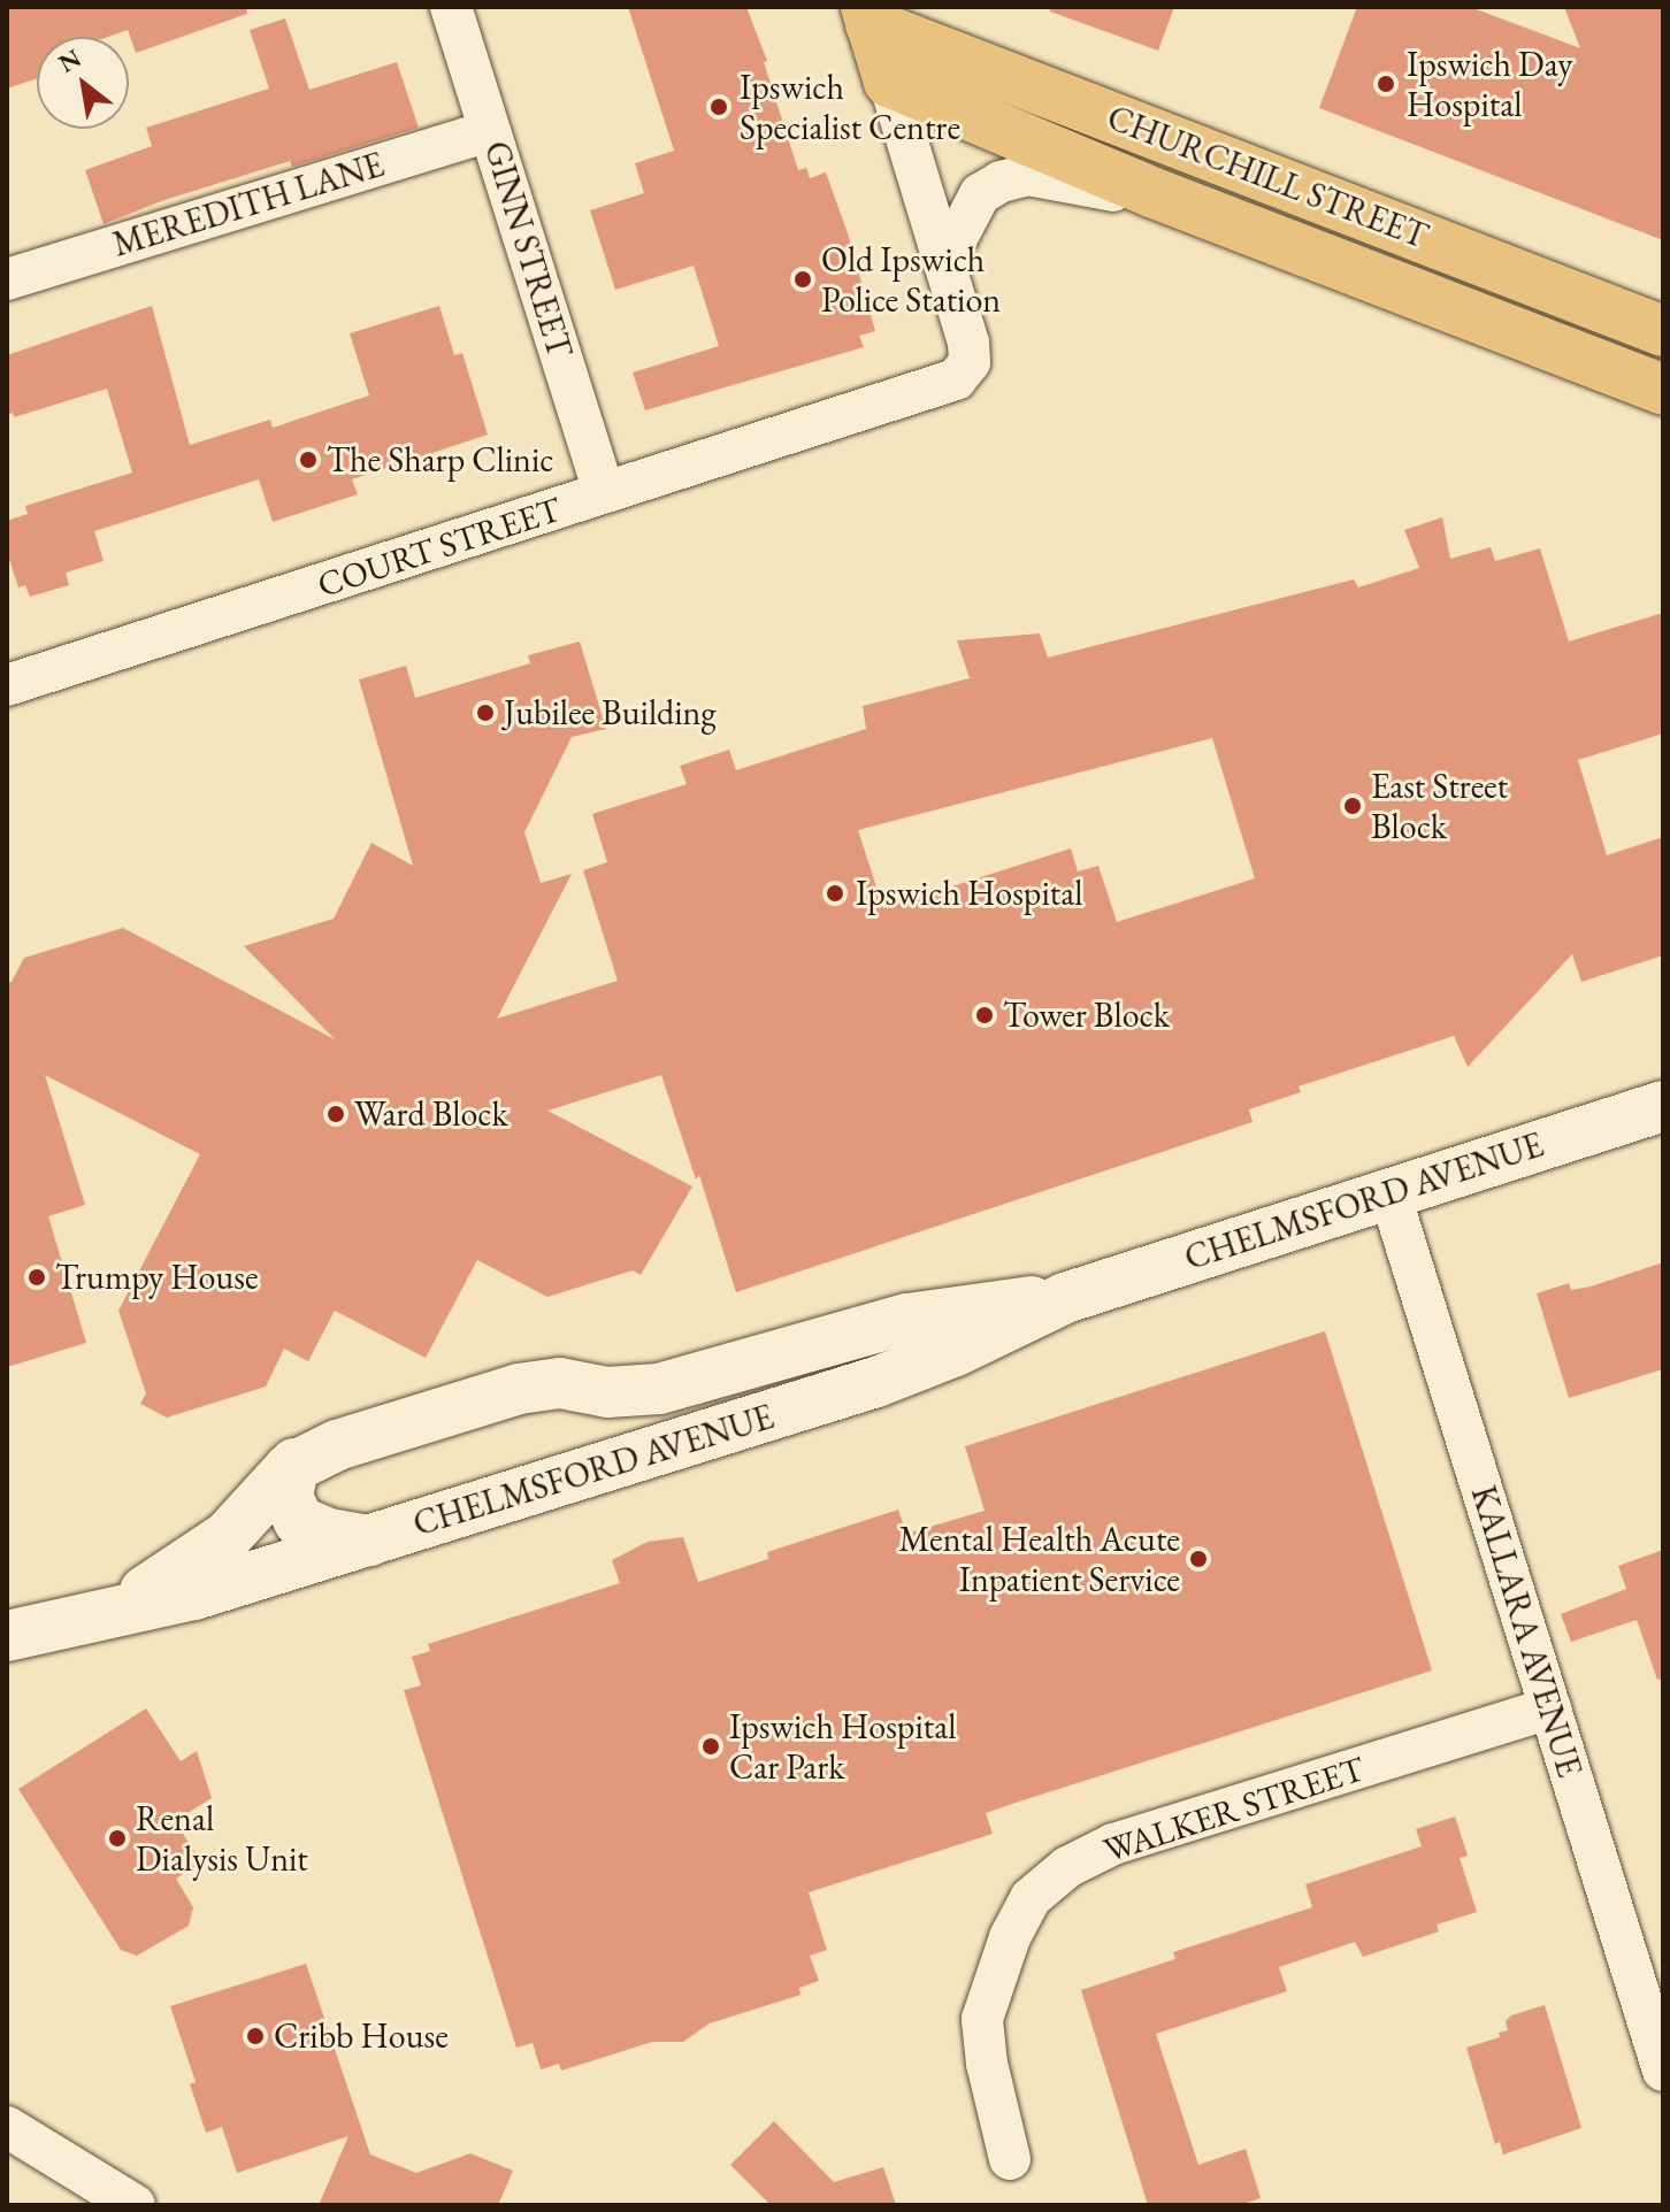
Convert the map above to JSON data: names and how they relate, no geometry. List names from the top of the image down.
{
  "streets": {
    "main road": ["CHURCHILL STREET"],
    "street": [
      "MEREDITH LANE",
      "GINN STREET",
      "COURT STREET",
      "CHELMSFORD AVENUE",
      "KALLARA AVENUE",
      "WALKER STREET"
    ]
  },
  "crossings": [
    ["MEREDITH LANE", "GINN STREET"],
    ["GINN STREET", "COURT STREET"],
    ["CHELMSFORD AVENUE", "KALLARA AVENUE"],
    ["KALLARA AVENUE", "WALKER STREET"]
  ],
  "places": [
    "Ipswich Day Hospital",
    "Ipswich Specialist Centre",
    "Old Ipswich Police Station",
    "The Sharp Clinic",
    "Jubilee Building",
    "East Street Block",
    "Ipswich Hospital",
    "Tower Block",
    "Ward Block",
    "Trumpy House",
    "Mental Health Acute Inpatient Service",
    "Ipswich Hospital Car Park",
    "Renal Dialysis Unit",
    "Cribb House"
  ],
  "north": "top left"
}
